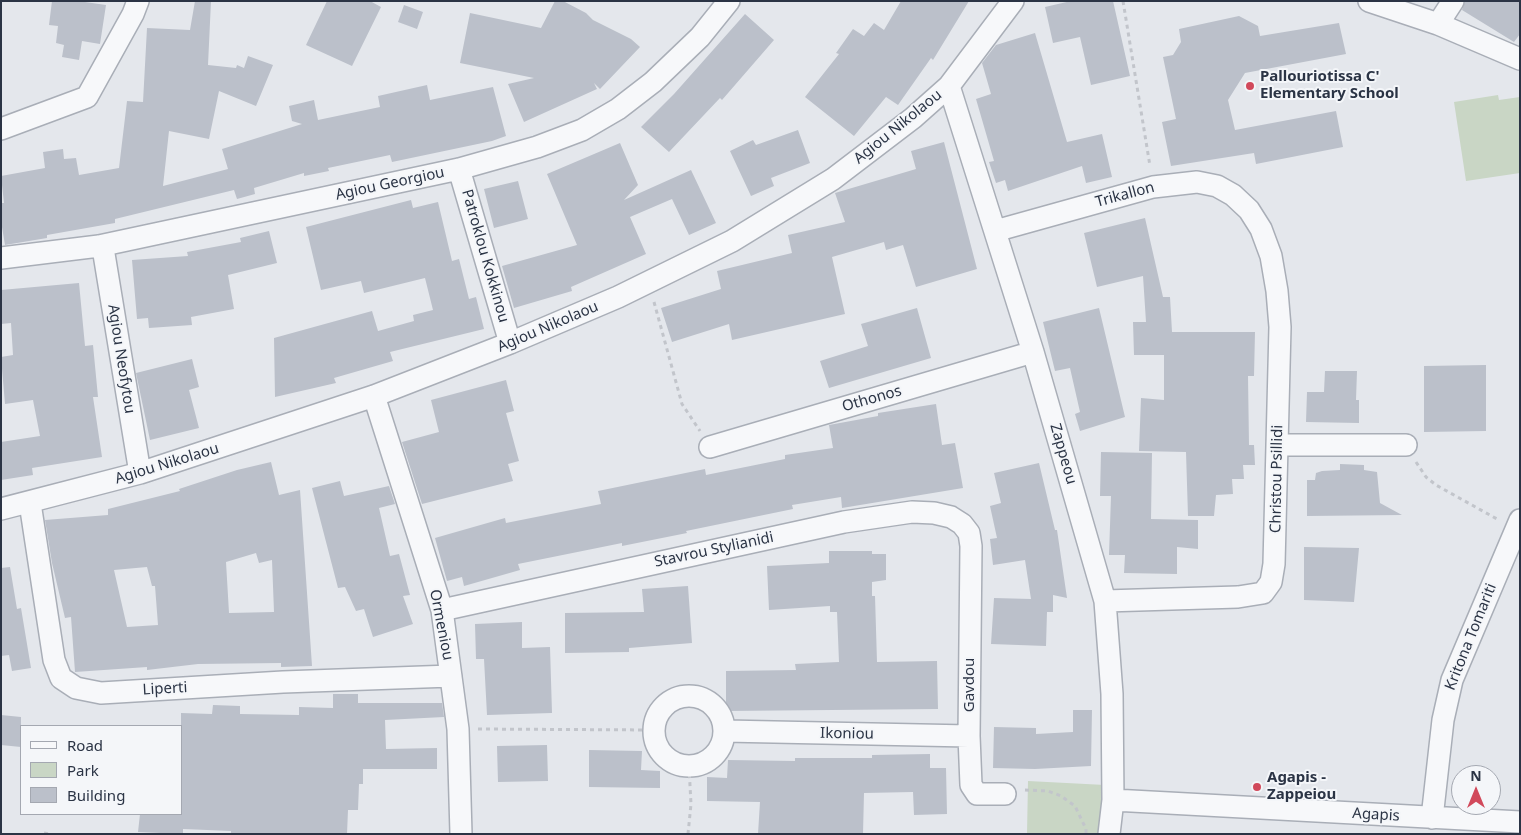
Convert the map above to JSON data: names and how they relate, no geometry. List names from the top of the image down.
{
  "streets": {
    "street": [
      "Agiou Nikolaou",
      "Agiou Georgiou",
      "Trikallon",
      "Patroklou Kokkinou",
      "Agiou Neofytou",
      "Othonos",
      "Zappeou",
      "Christou Psillidi",
      "Stavrou Stylianidi",
      "Ormeniou",
      "Kritona Tomariti",
      "Gavdou",
      "Liperti",
      "Ikoniou",
      "Agapis"
    ]
  },
  "crossings": [
    ["Agiou Nikolaou", "Patroklou Kokkinou"],
    ["Agiou Nikolaou", "Agiou Neofytou"],
    ["Agiou Nikolaou", "Zappeou"],
    ["Agiou Nikolaou", "Ormeniou"],
    ["Agiou Nikolaou", "Liperti"],
    ["Agiou Georgiou", "Patroklou Kokkinou"],
    ["Agiou Georgiou", "Agiou Neofytou"],
    ["Trikallon", "Zappeou"],
    ["Trikallon", "Christou Psillidi"],
    ["Othonos", "Zappeou"],
    ["Zappeou", "Christou Psillidi"],
    ["Zappeou", "Agapis"],
    ["Stavrou Stylianidi", "Ormeniou"],
    ["Stavrou Stylianidi", "Gavdou"],
    ["Ormeniou", "Liperti"],
    ["Kritona Tomariti", "Agapis"],
    ["Gavdou", "Ikoniou"]
  ],
  "places": ["Pallouriotissa C' Elementary School", "Agapis - Zappeiou"],
  "legend": ["Road", "Park", "Building"],
  "north": "top"
}
